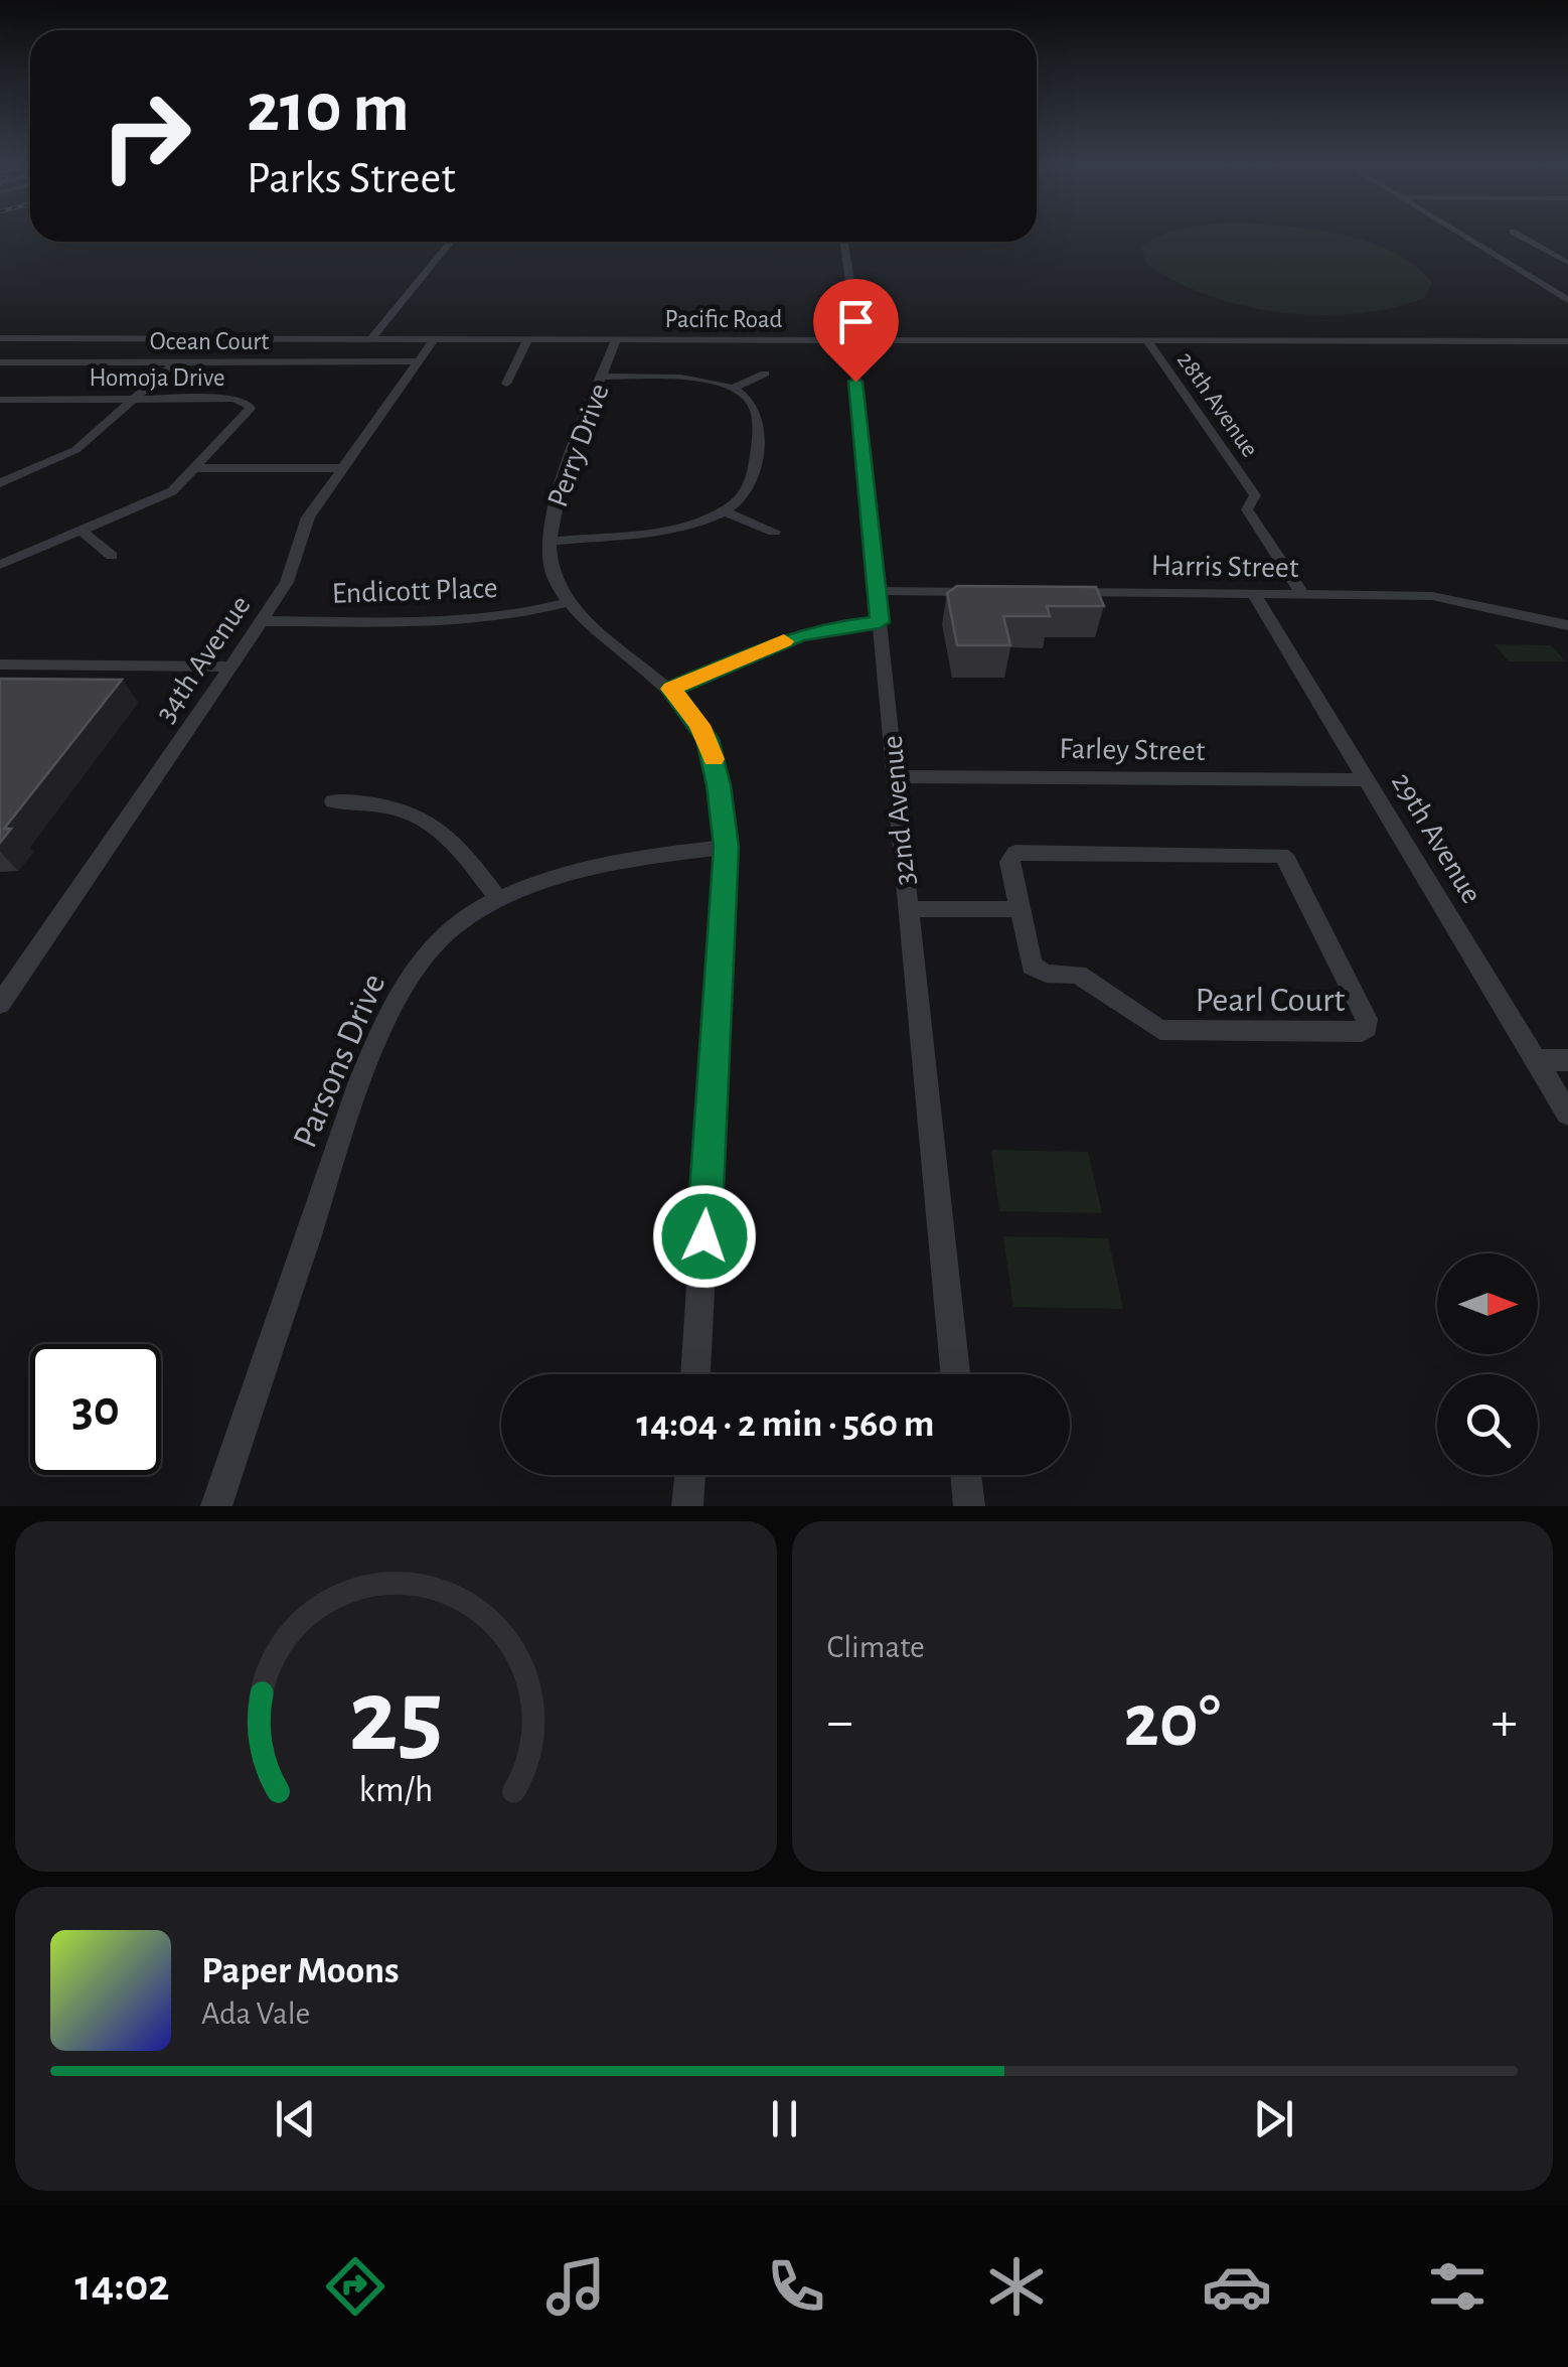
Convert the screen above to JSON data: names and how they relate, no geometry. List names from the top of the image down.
{
  "streets": {
    "street": [
      "Pacific Road",
      "Ocean Court",
      "Homoja Drive",
      "28th Avenue",
      "Perry Drive",
      "Harris Street",
      "Endicott Place",
      "34th Avenue",
      "Farley Street",
      "32nd Avenue",
      "29th Avenue",
      "Pearl Court",
      "Parsons Drive"
    ]
  },
  "crossings": [
    ["Pacific Road", "28th Avenue"],
    ["Pacific Road", "Perry Drive"],
    ["Pacific Road", "34th Avenue"],
    ["Pacific Road", "32nd Avenue"],
    ["Ocean Court", "34th Avenue"],
    ["28th Avenue", "Harris Street"],
    ["Perry Drive", "Endicott Place"],
    ["Perry Drive", "Parsons Drive"],
    ["Harris Street", "29th Avenue"],
    ["Endicott Place", "34th Avenue"],
    ["Farley Street", "32nd Avenue"],
    ["Farley Street", "29th Avenue"]
  ],
  "north": "right",
  "page": {
    "turn": ["210 m", "Parks Street"],
    "limit": "30",
    "trip": "14:04 · 2 min · 560 m",
    "tile": "Climate",
    "heat": ["−", "20°", "+"],
    "song": ["Paper Moons", "Ada Vale"],
    "tabs": "14:02",
    "gauge": ["25", "km/h"]
  }
}
